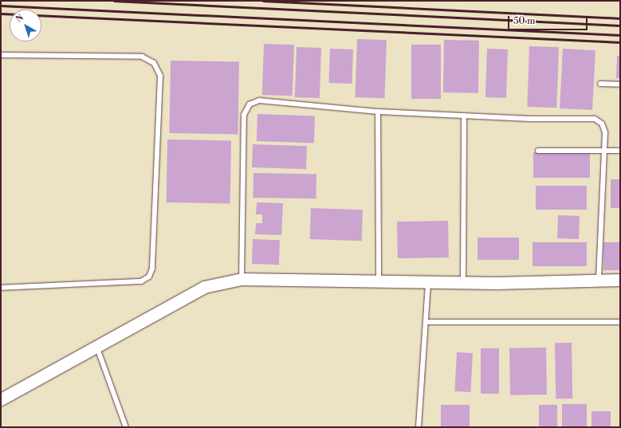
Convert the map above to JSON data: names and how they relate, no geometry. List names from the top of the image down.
{
  "scale_bar": "50 m",
  "north": "top left"
}
